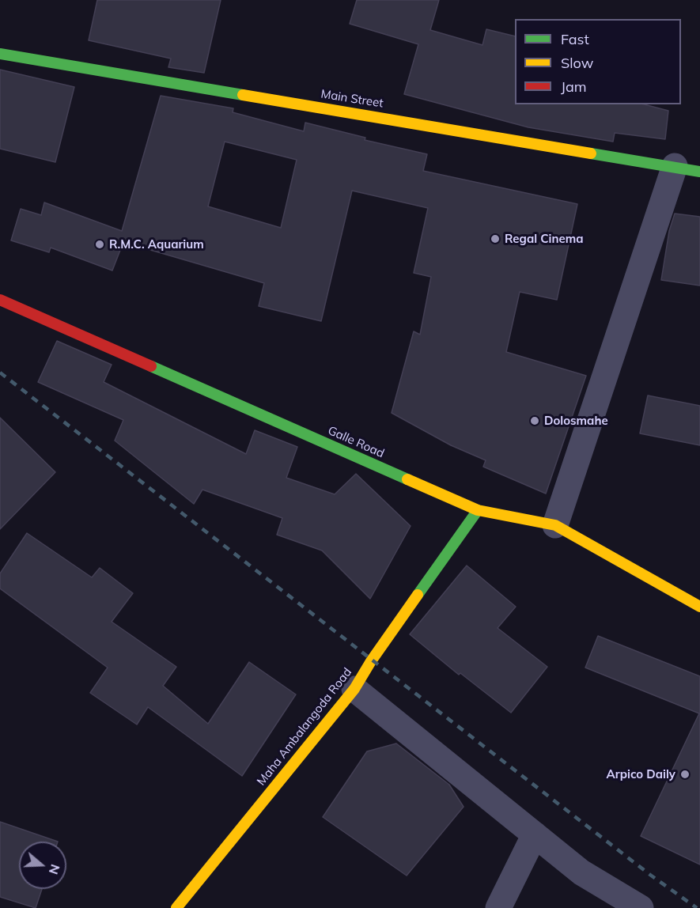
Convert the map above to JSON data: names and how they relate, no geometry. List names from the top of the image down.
{
  "streets": {
    "main road": ["Main Street", "Galle Road", "Maha Ambalangoda Road"]
  },
  "crossings": [
    ["Galle Road", "Maha Ambalangoda Road"]
  ],
  "places": [
    "Regal Cinema",
    "R.M.C. Aquarium",
    "Dolosmahe",
    "Arpico Daily"
  ],
  "legend": ["Fast", "Slow", "Jam"],
  "north": "right"
}
